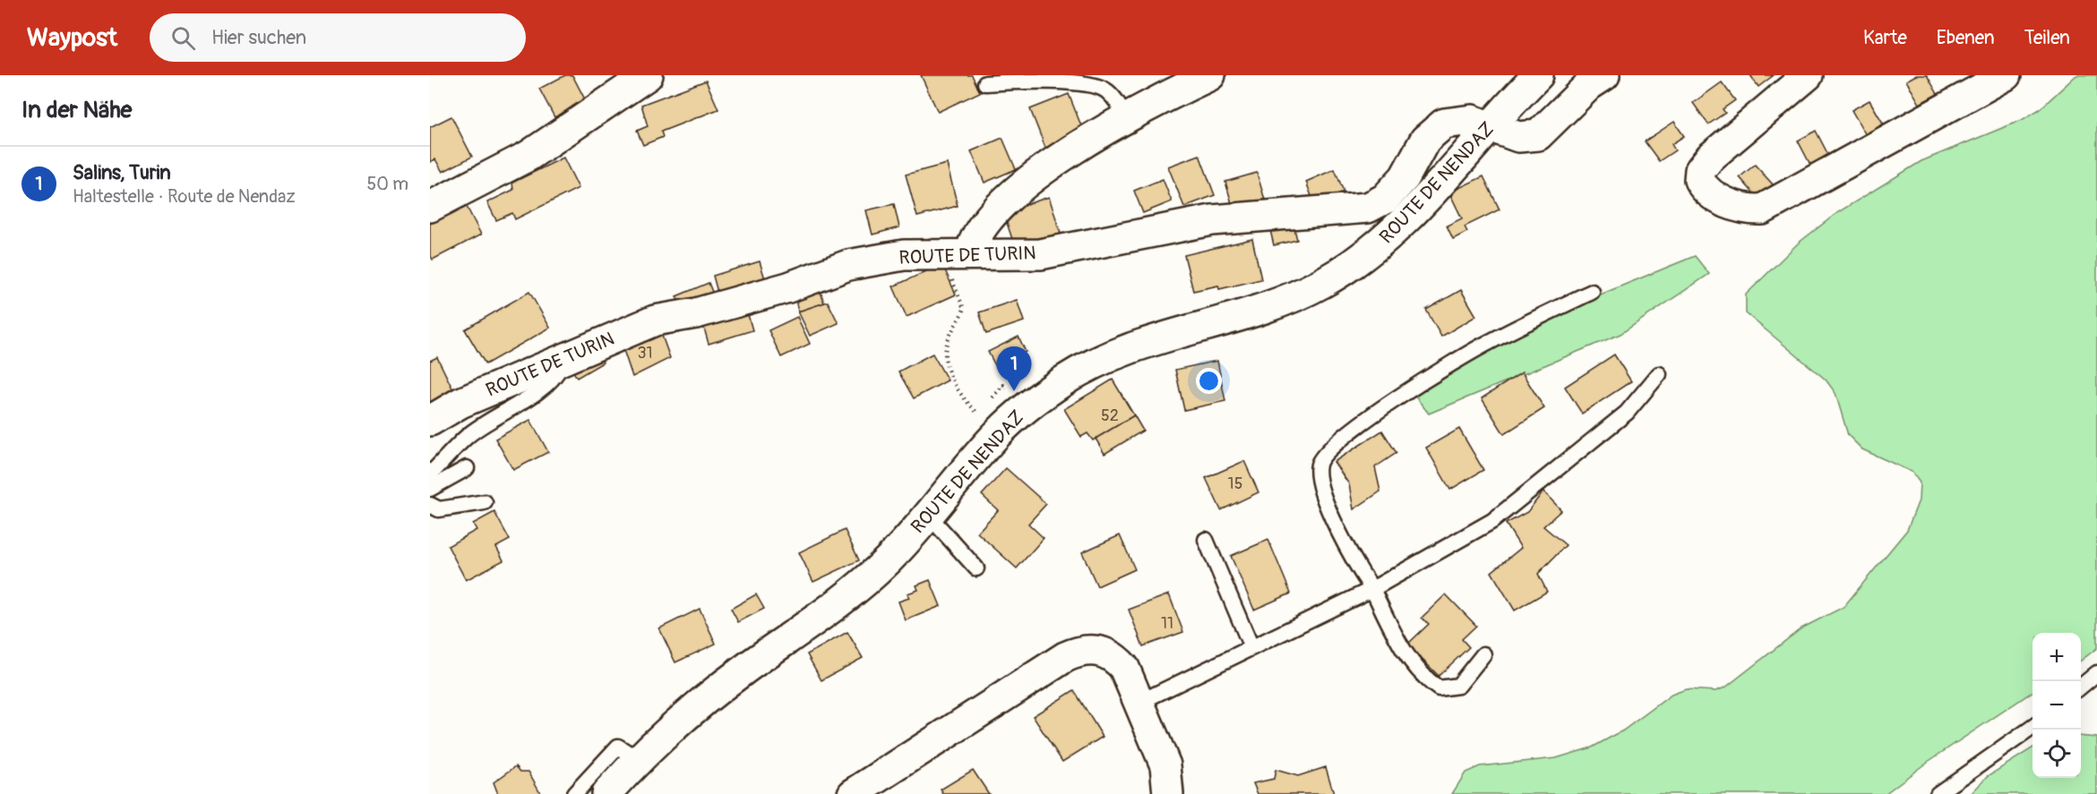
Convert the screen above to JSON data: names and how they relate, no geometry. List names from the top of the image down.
{
  "streets": {
    "street": ["ROUTE DE NENDAZ", "ROUTE DE TURIN"]
  },
  "crossings": [
    ["ROUTE DE NENDAZ", "ROUTE DE TURIN"]
  ],
  "house_numbers": [
    "31",
    "52",
    "15",
    "11"
  ],
  "page": {
    "header": "Waypost",
    "search": "Hier suchen",
    "nav": ["Karte", "Ebenen", "Teilen"],
    "heading": "In der Nähe",
    "list": [
      {
        "mark": "1",
        "name": "Salins, Turin",
        "note": "Haltestelle · Route de Nendaz",
        "value": "50 m"
      }
    ],
    "pins": "1",
    "map_buttons": ["+", "−"]
  }
}
